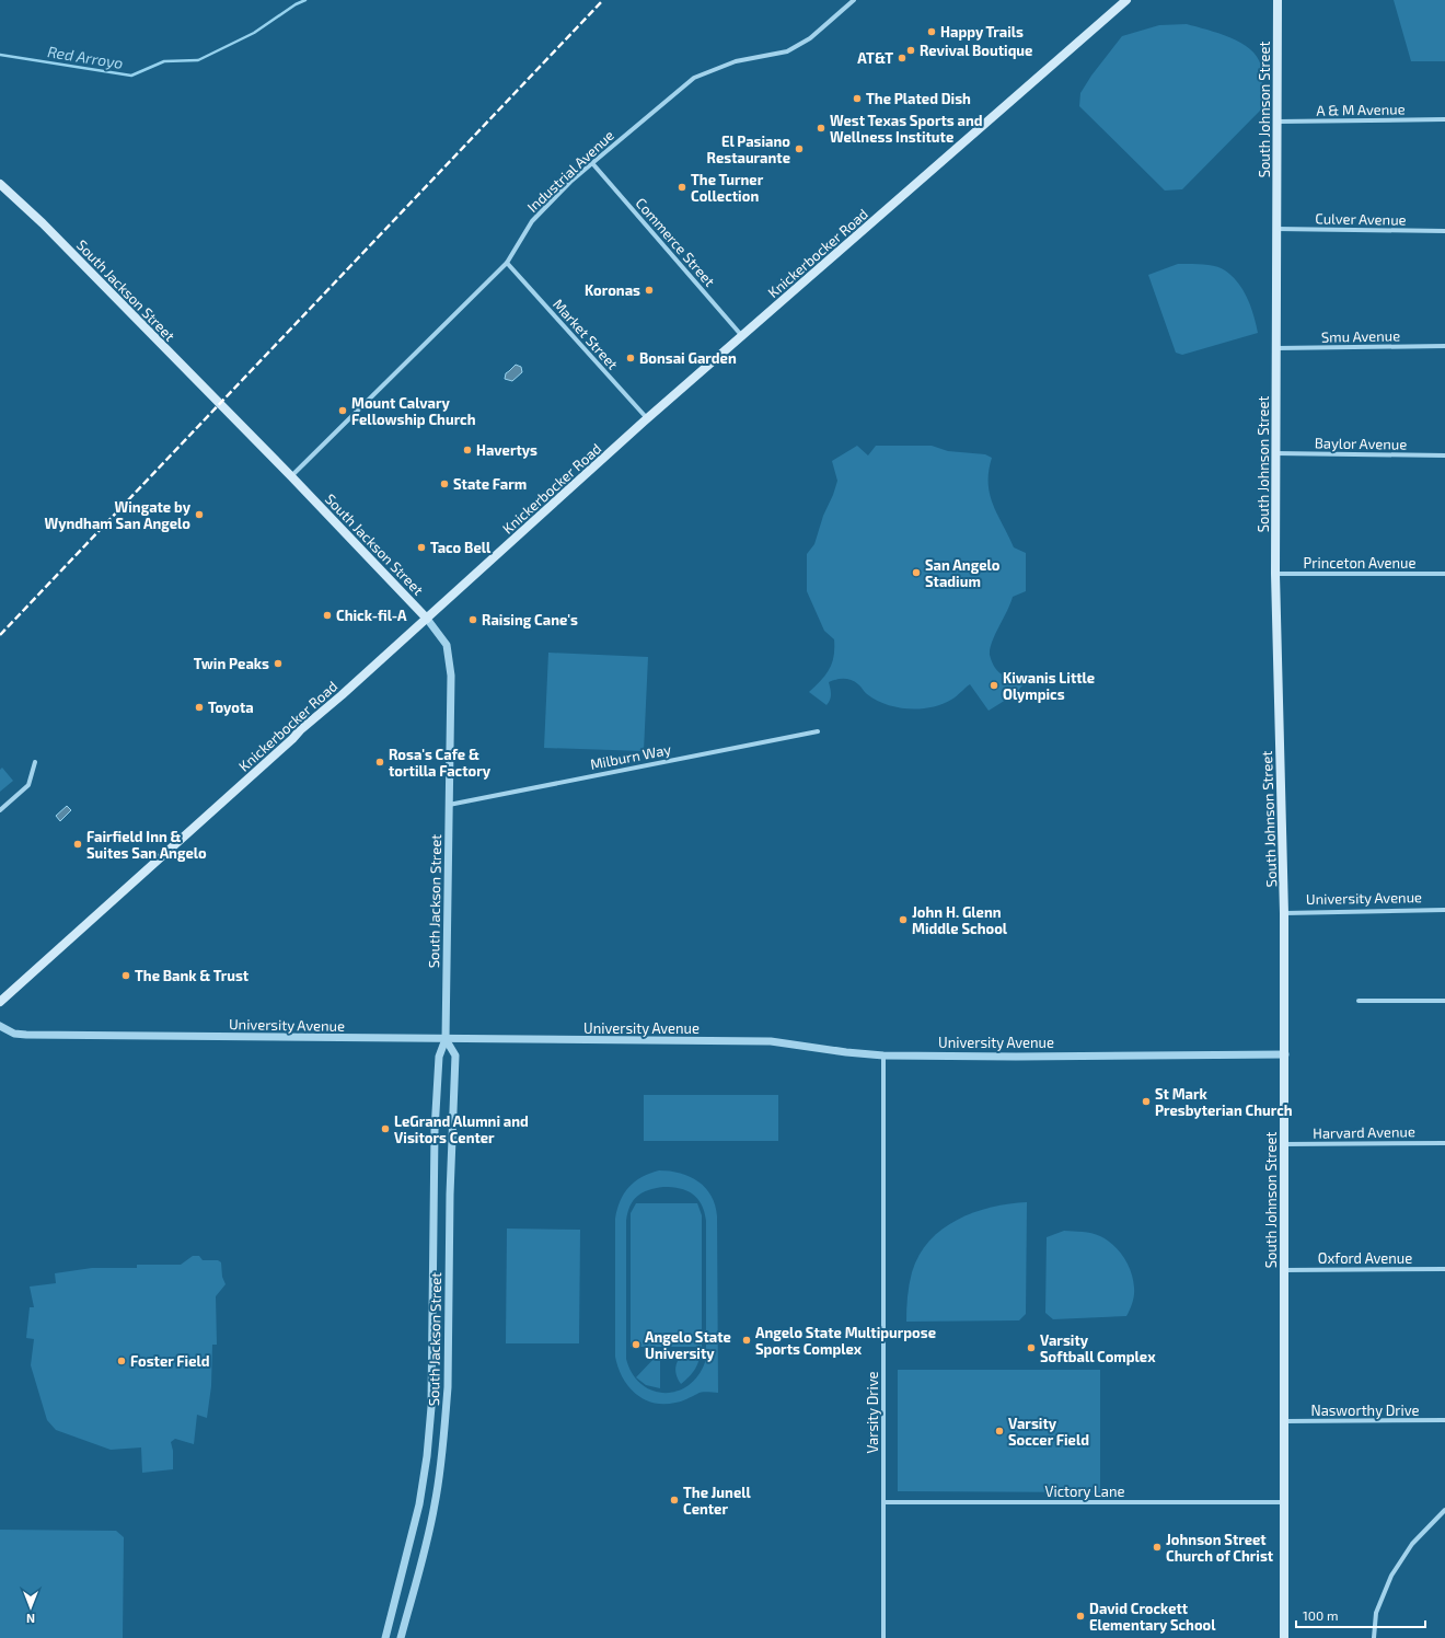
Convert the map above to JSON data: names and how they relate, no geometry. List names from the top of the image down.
{
  "streets": {
    "main road": ["South Johnson Street", "Knickerbocker Road", "South Jackson Street"],
    "street": [
      "A & M Avenue",
      "Industrial Avenue",
      "Culver Avenue",
      "Commerce Street",
      "Market Street",
      "Smu Avenue",
      "Baylor Avenue",
      "Princeton Avenue",
      "Milburn Way",
      "University Avenue",
      "Harvard Avenue",
      "Oxford Avenue",
      "Nasworthy Drive",
      "Varsity Drive",
      "Victory Lane"
    ]
  },
  "crossings": [
    ["South Johnson Street", "A & M Avenue"],
    ["South Johnson Street", "Culver Avenue"],
    ["South Johnson Street", "Smu Avenue"],
    ["South Johnson Street", "Baylor Avenue"],
    ["South Johnson Street", "Princeton Avenue"],
    ["South Johnson Street", "University Avenue"],
    ["South Johnson Street", "Harvard Avenue"],
    ["South Johnson Street", "Oxford Avenue"],
    ["South Johnson Street", "Nasworthy Drive"],
    ["South Johnson Street", "Victory Lane"],
    ["Industrial Avenue", "Commerce Street"],
    ["Industrial Avenue", "South Jackson Street"],
    ["Industrial Avenue", "Market Street"],
    ["Commerce Street", "Knickerbocker Road"],
    ["Knickerbocker Road", "South Jackson Street"],
    ["Knickerbocker Road", "Market Street"],
    ["South Jackson Street", "Milburn Way"],
    ["South Jackson Street", "University Avenue"],
    ["University Avenue", "Varsity Drive"],
    ["Varsity Drive", "Victory Lane"]
  ],
  "water": ["Red Arroyo"],
  "places": [
    "Happy Trails",
    "Revival Boutique",
    "AT&T",
    "The Plated Dish",
    "West Texas Sports and Wellness Institute",
    "El Pasiano Restaurante",
    "The Turner Collection",
    "Koronas",
    "Bonsai Garden",
    "Mount Calvary Fellowship Church",
    "Havertys",
    "State Farm",
    "Wingate by Wyndham San Angelo",
    "Taco Bell",
    "San Angelo Stadium",
    "Chick-fil-A",
    "Raising Cane's",
    "Twin Peaks",
    "Kiwanis Little Olympics",
    "Toyota",
    "Rosa's Cafe & tortilla Factory",
    "Fairfield Inn & Suites San Angelo",
    "John H. Glenn Middle School",
    "The Bank & Trust",
    "St Mark Presbyterian Church",
    "LeGrand Alumni and Visitors Center",
    "Angelo State Multipurpose Sports Complex",
    "Angelo State University",
    "Varsity Softball Complex",
    "Foster Field",
    "Varsity Soccer Field",
    "The Junell Center",
    "Johnson Street Church of Christ",
    "David Crockett Elementary School"
  ],
  "scale_bar": "100 m",
  "north": "bottom"
}
